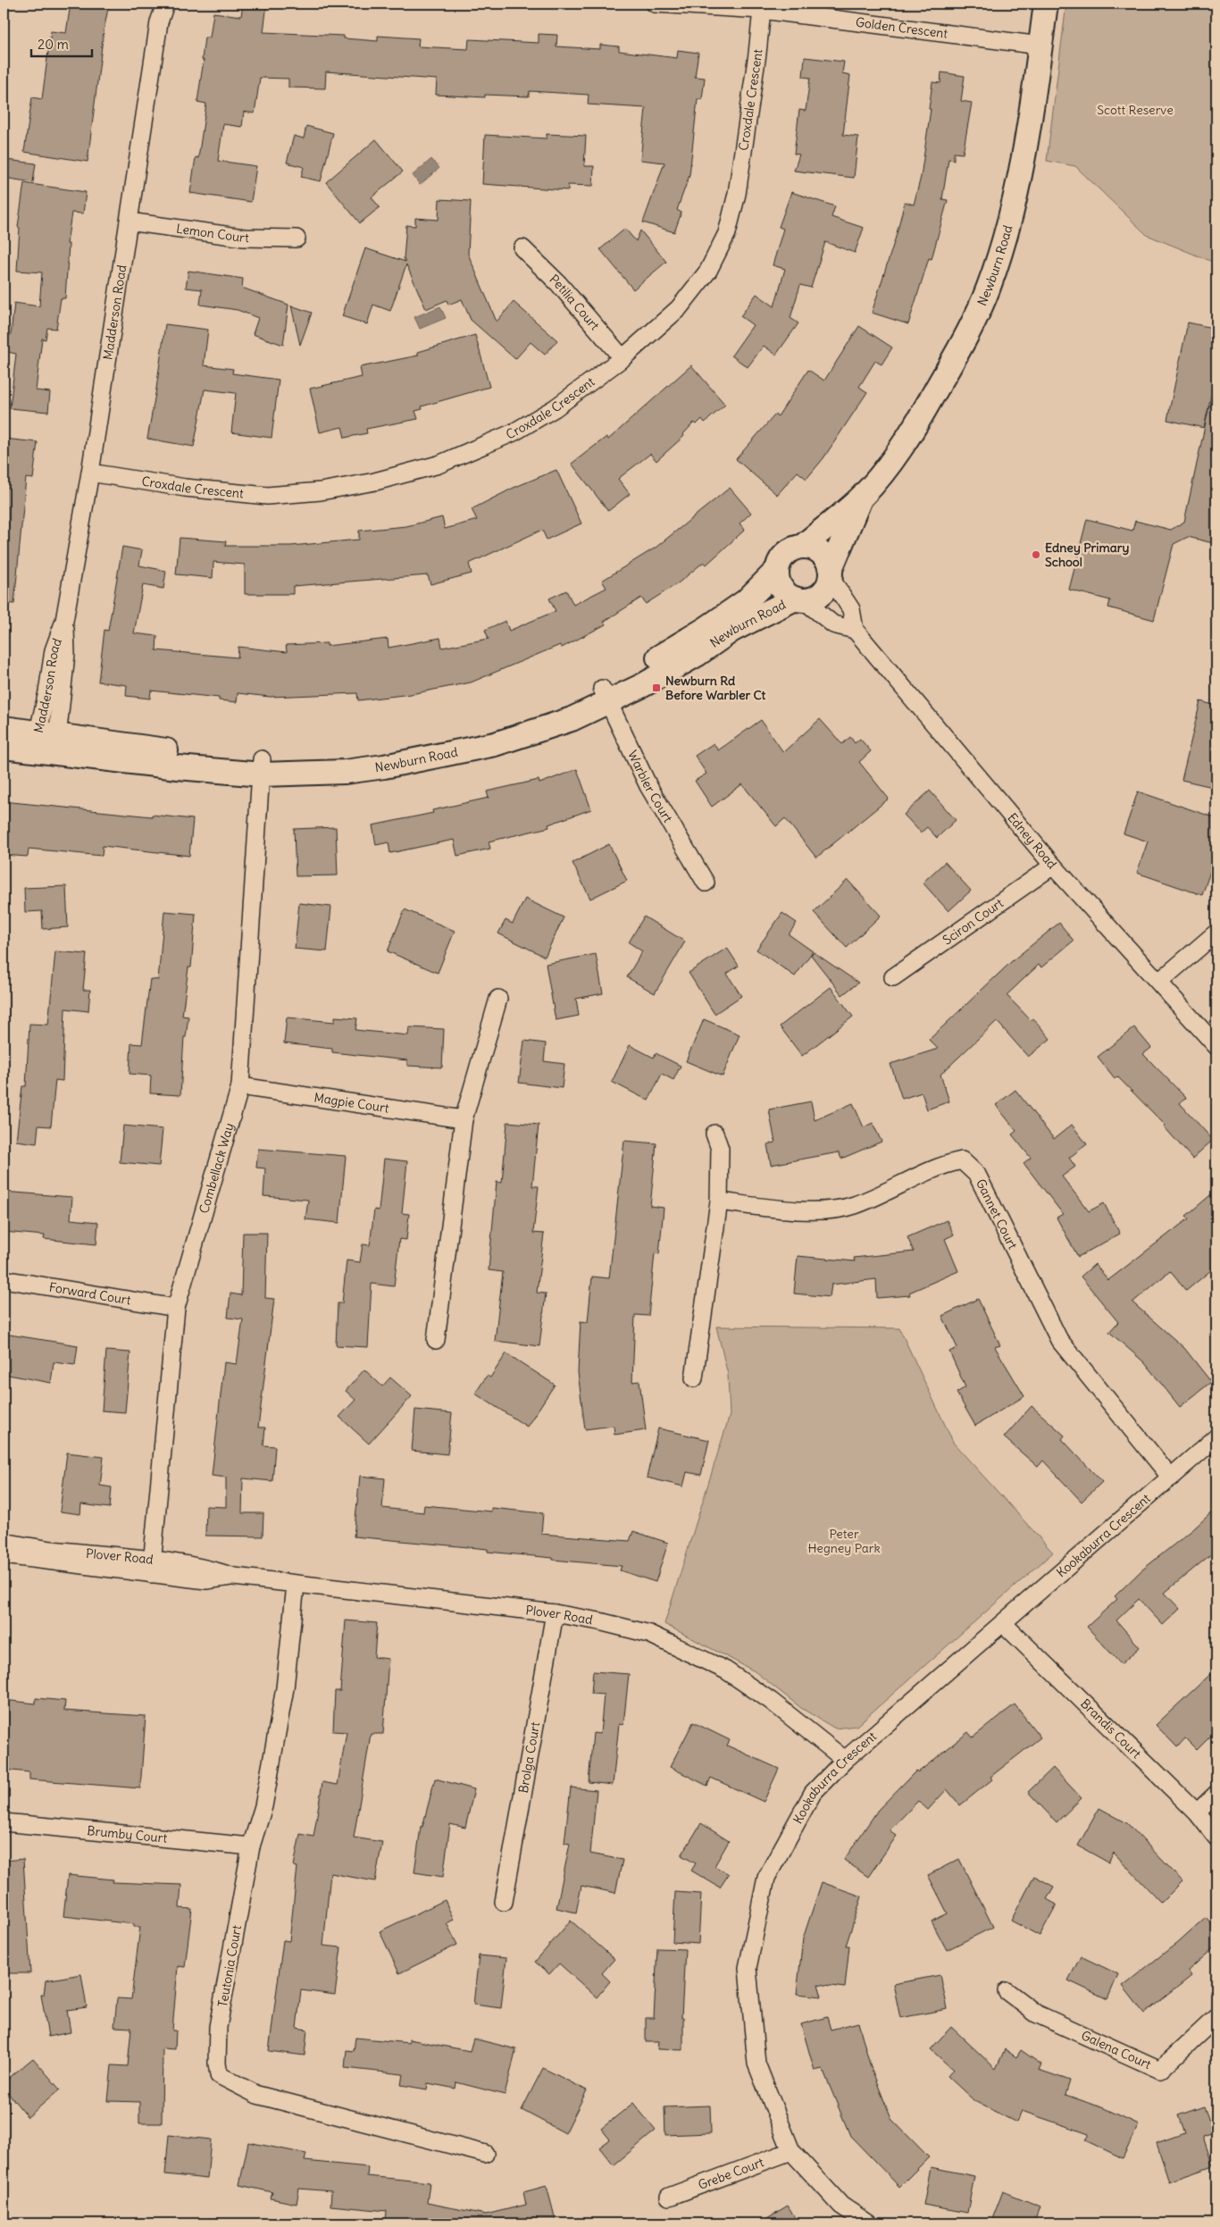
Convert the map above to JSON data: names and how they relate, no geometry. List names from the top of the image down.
{
  "streets": {
    "street": [
      "Golden Crescent",
      "Croxdale Crescent",
      "Lemon Court",
      "Newburn Road",
      "Petilia Court",
      "Madderson Road",
      "Warbler Court",
      "Edney Road",
      "Sciron Court",
      "Magpie Court",
      "Combellack Way",
      "Gannet Court",
      "Forward Court",
      "Kookaburra Crescent",
      "Plover Road",
      "Brandis Court",
      "Brolga Court",
      "Brumby Court",
      "Teutonia Court",
      "Galena Court",
      "Grebe Court"
    ]
  },
  "crossings": [
    ["Golden Crescent", "Croxdale Crescent"],
    ["Golden Crescent", "Newburn Road"],
    ["Croxdale Crescent", "Petilia Court"],
    ["Croxdale Crescent", "Madderson Road"],
    ["Lemon Court", "Madderson Road"],
    ["Newburn Road", "Madderson Road"],
    ["Newburn Road", "Warbler Court"],
    ["Newburn Road", "Edney Road"],
    ["Newburn Road", "Combellack Way"],
    ["Edney Road", "Sciron Court"],
    ["Magpie Court", "Combellack Way"],
    ["Combellack Way", "Forward Court"],
    ["Combellack Way", "Plover Road"],
    ["Gannet Court", "Kookaburra Crescent"],
    ["Kookaburra Crescent", "Plover Road"],
    ["Kookaburra Crescent", "Brandis Court"],
    ["Kookaburra Crescent", "Grebe Court"],
    ["Plover Road", "Brolga Court"],
    ["Plover Road", "Teutonia Court"],
    ["Brumby Court", "Teutonia Court"]
  ],
  "parks": ["Scott Reserve", "Peter Hegney Park"],
  "places": {
    "other": ["Edney Primary School"],
    "transit": ["Newburn Rd Before Warbler Ct"]
  },
  "scale_bar": "20 m"
}
